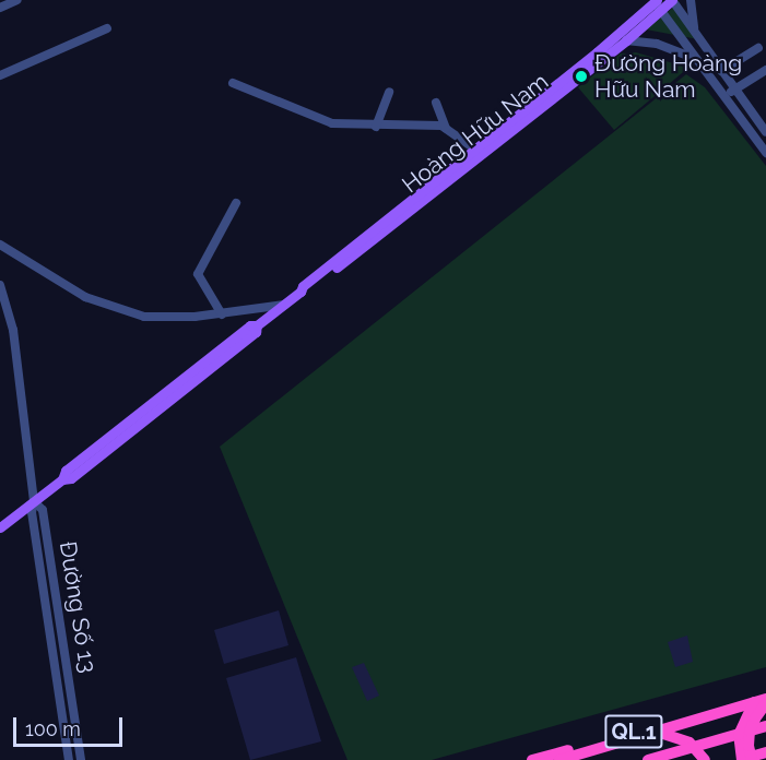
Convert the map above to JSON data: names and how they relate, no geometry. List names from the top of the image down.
{
  "streets": {
    "highway": ["QL.1"],
    "main road": ["Hoàng Hữu Nam"],
    "street": ["Đường Số 13"]
  },
  "crossings": [
    ["Hoàng Hữu Nam", "Đường Số 13"]
  ],
  "places": ["Đường Hoàng Hữu Nam"],
  "scale_bar": "100 m"
}
